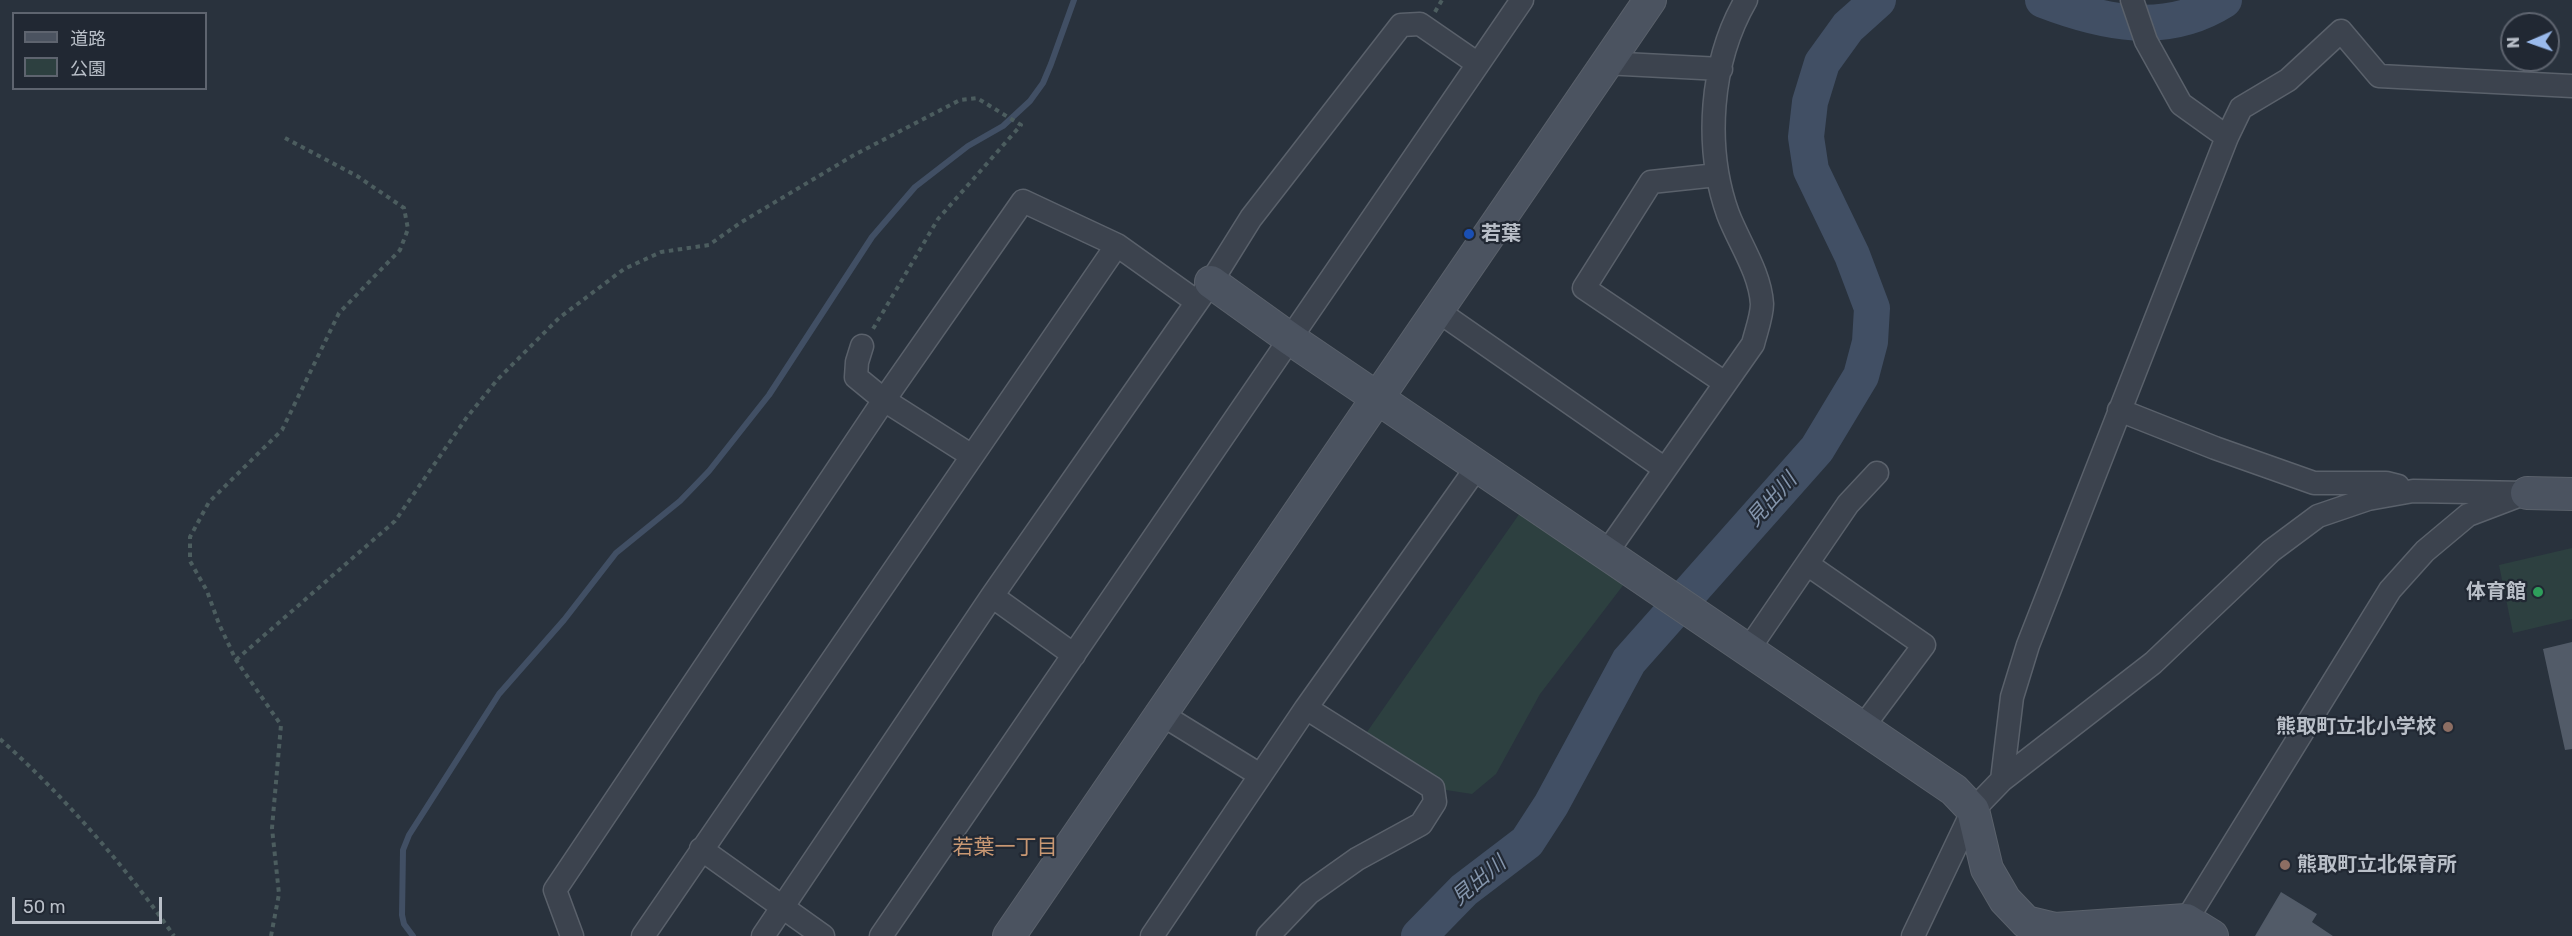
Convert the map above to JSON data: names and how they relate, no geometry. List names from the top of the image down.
{
  "districts": ["若葉一丁目"],
  "water": ["見出川"],
  "places": [
    "若葉",
    "体育館",
    "熊取町立北小学校",
    "熊取町立北保育所"
  ],
  "legend": ["道路", "公園"],
  "scale_bar": "50 m",
  "north": "left"
}
